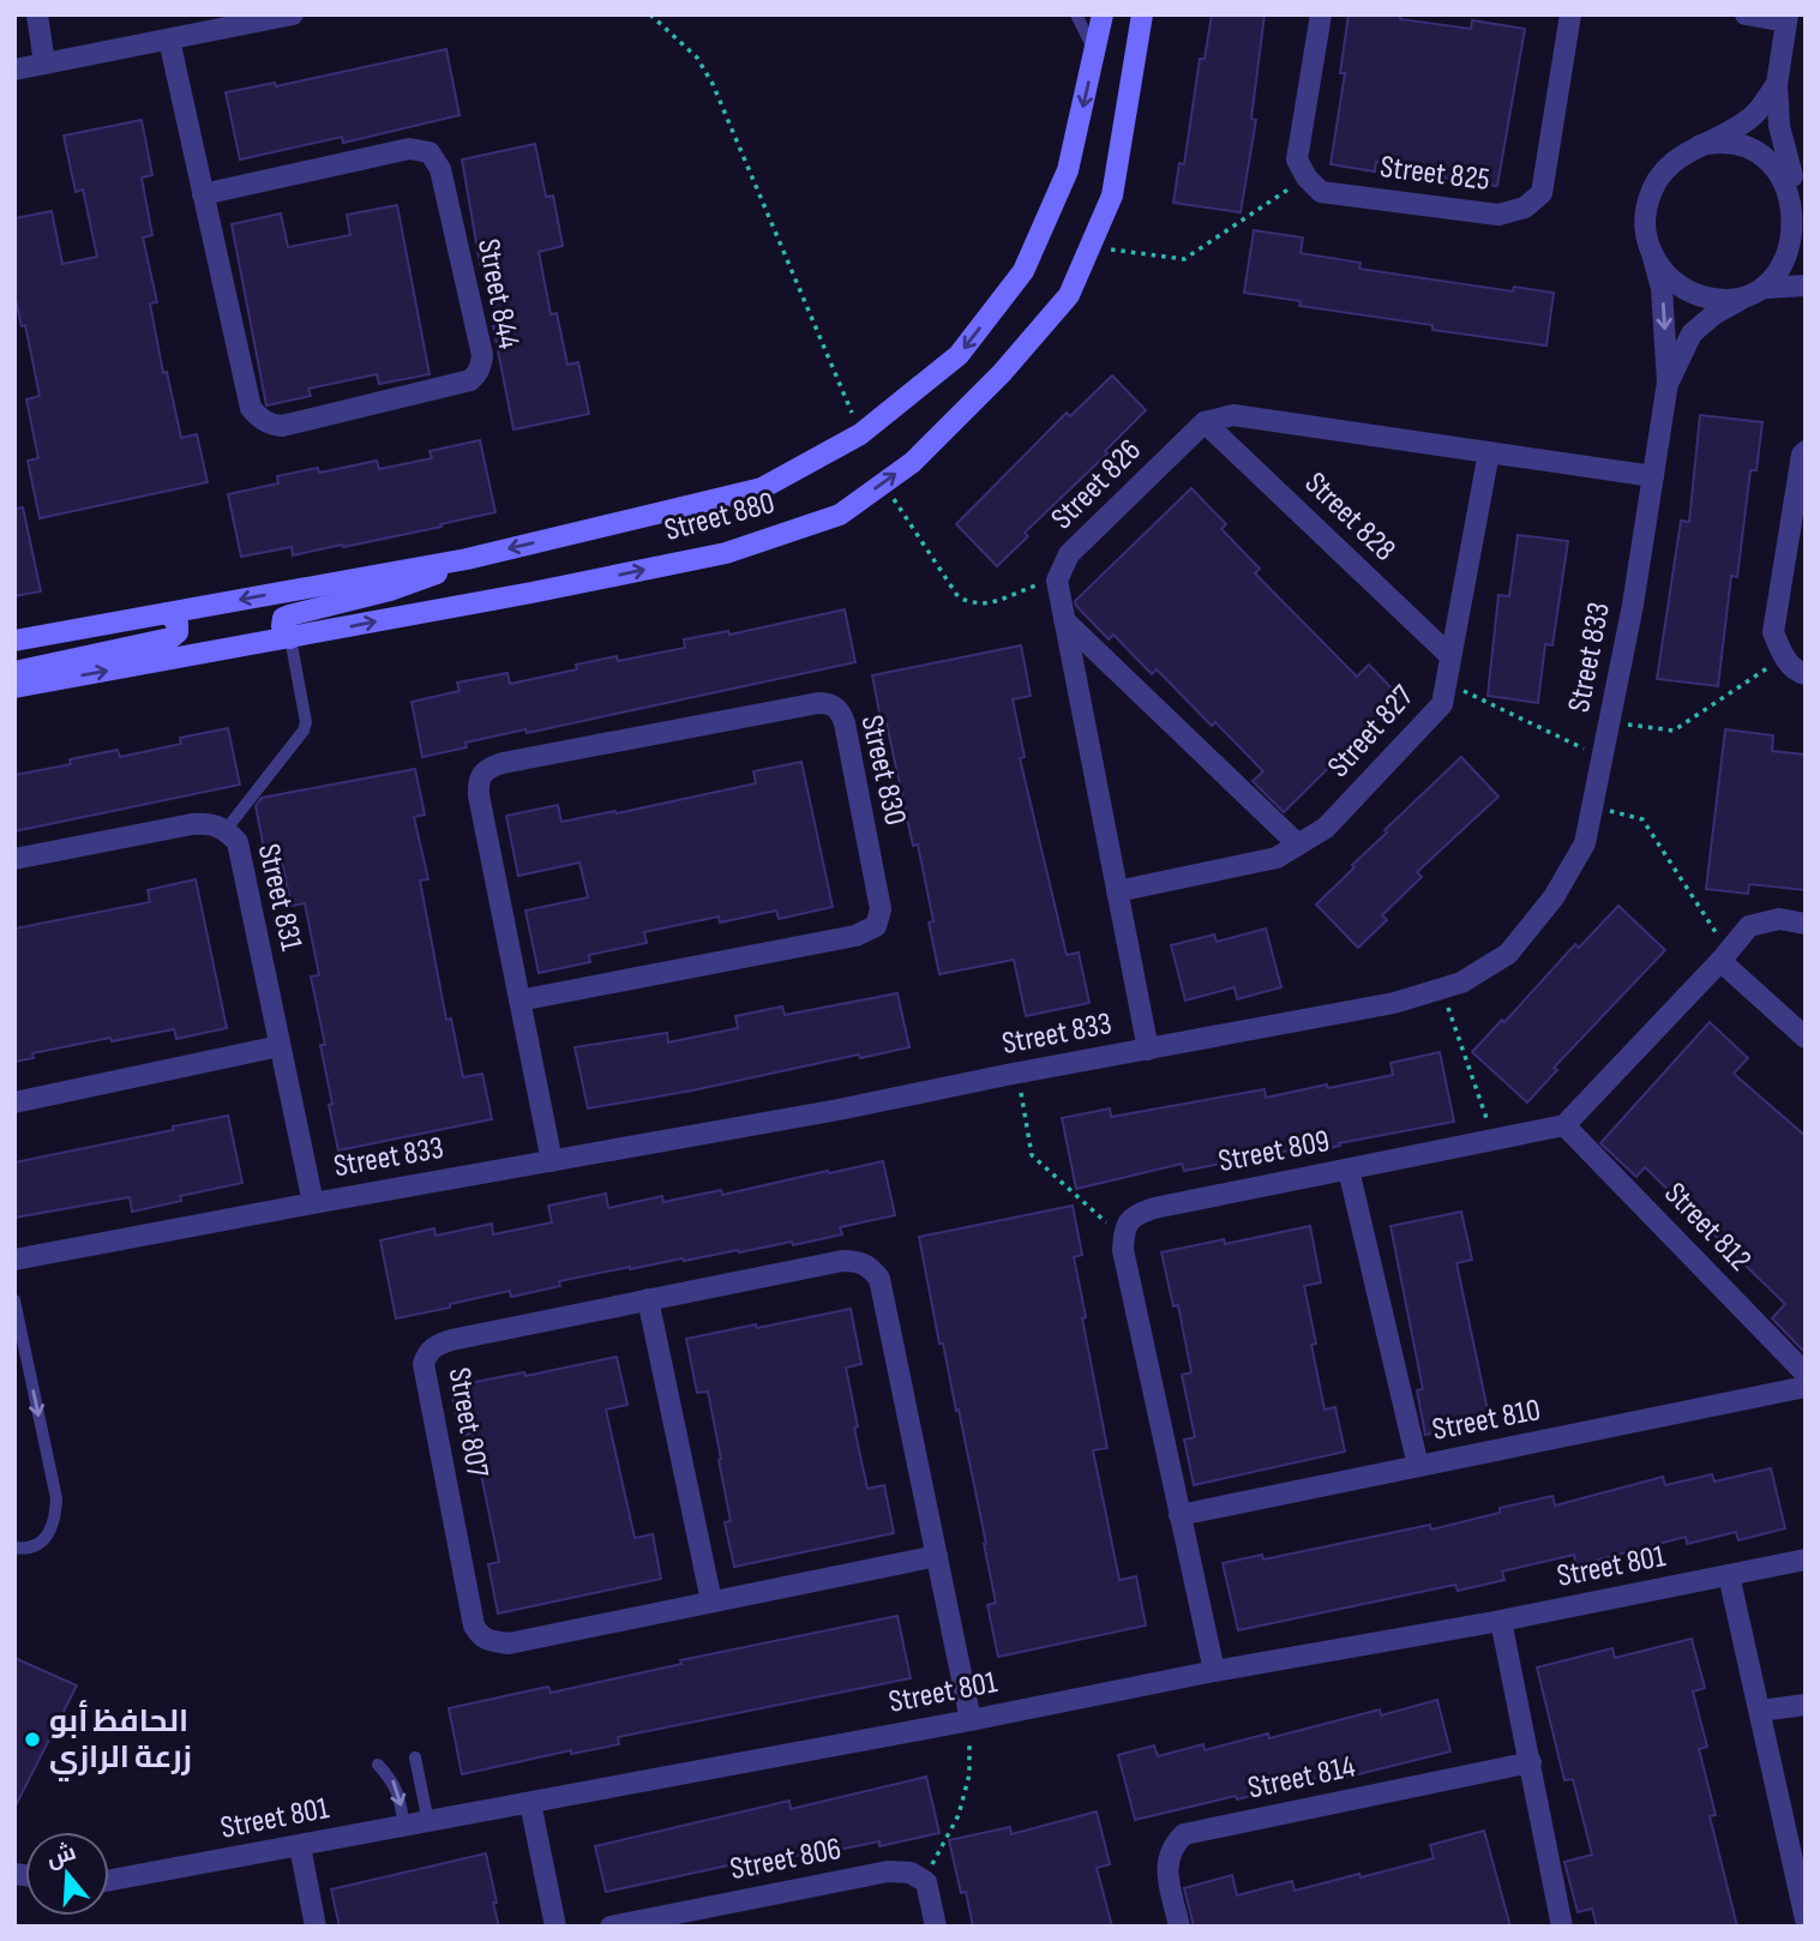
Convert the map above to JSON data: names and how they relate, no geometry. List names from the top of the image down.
{
  "streets": {
    "street": [
      "Street 825",
      "Street 844",
      "Street 826",
      "Street 880",
      "Street 828",
      "Street 833",
      "Street 827",
      "Street 830",
      "Street 831",
      "Street 809",
      "Street 812",
      "Street 810",
      "Street 807",
      "Street 801",
      "Street 814",
      "Street 806"
    ]
  },
  "crossings": [
    ["Street 826", "Street 828"],
    ["Street 826", "Street 833"],
    ["Street 826", "Street 827"],
    ["Street 828", "Street 827"],
    ["Street 833", "Street 830"],
    ["Street 833", "Street 831"],
    ["Street 809", "Street 812"],
    ["Street 807", "Street 801"]
  ],
  "places": ["الحافظ أبو زرعة الرازي"],
  "north": "top"
}
